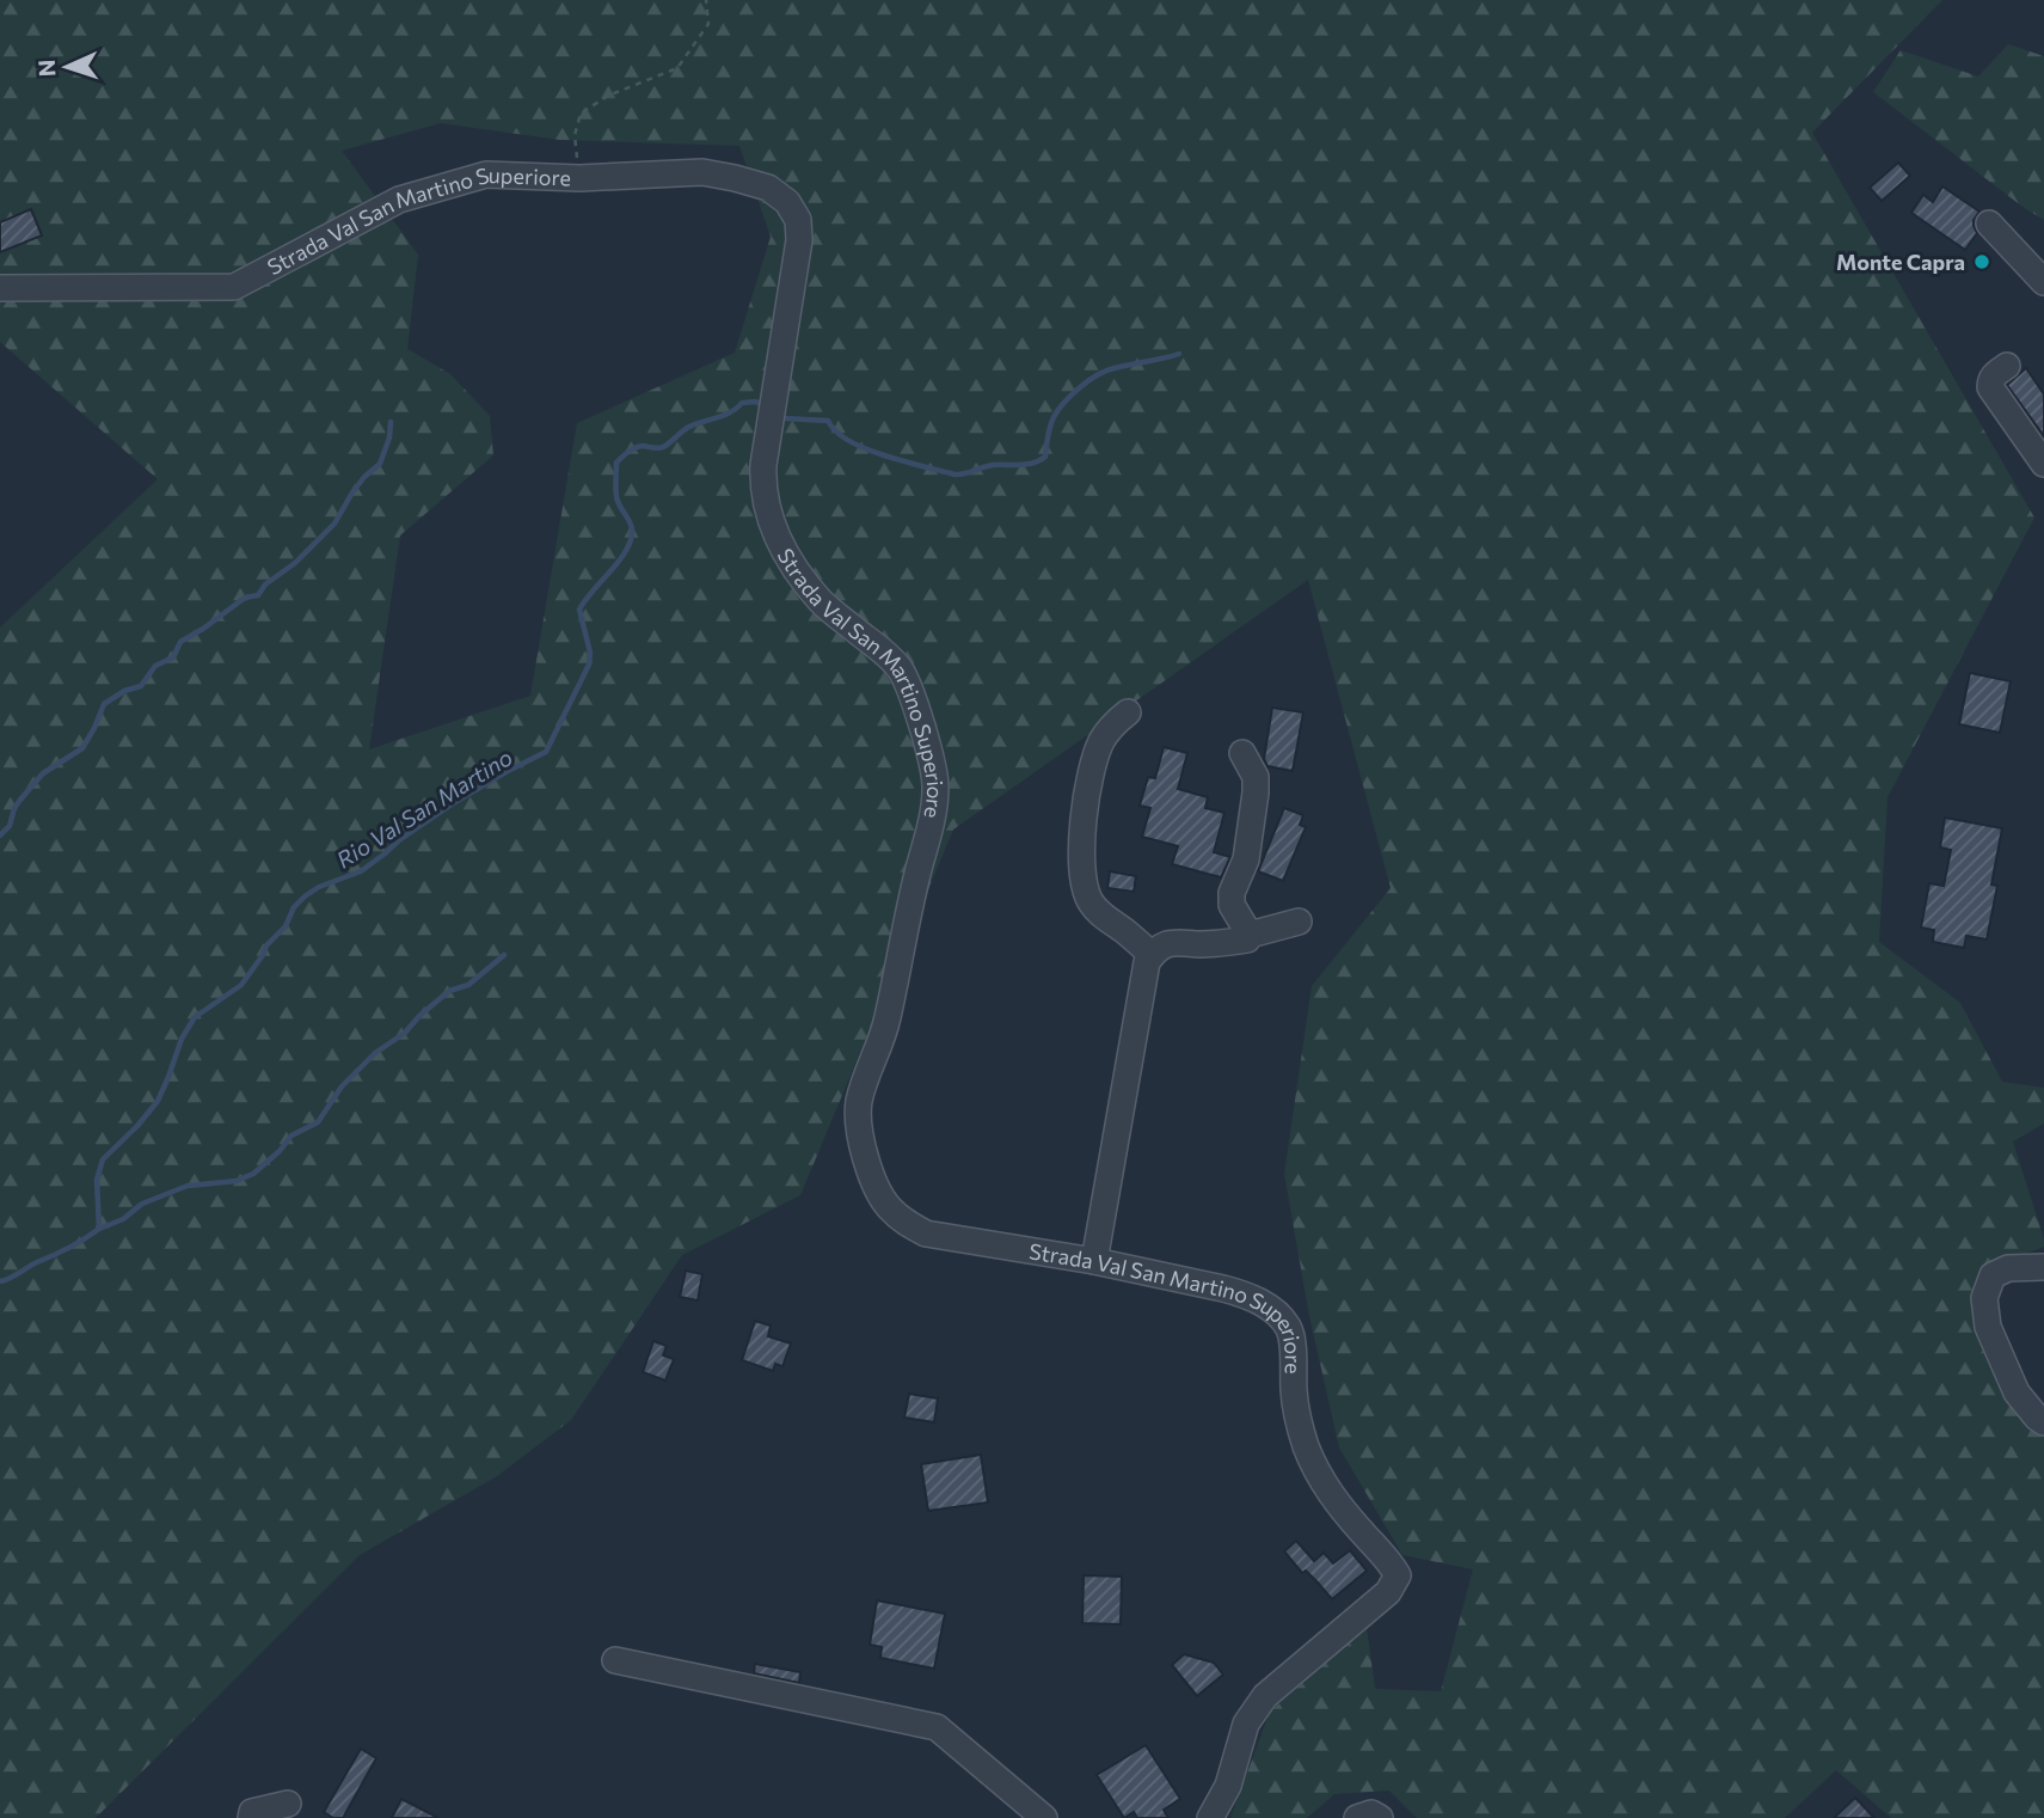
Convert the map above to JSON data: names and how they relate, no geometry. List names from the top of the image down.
{
  "streets": {
    "street": ["Strada Val San Martino Superiore"]
  },
  "water": ["Rio Val San Martino"],
  "places": ["Monte Capra"],
  "north": "left"
}
